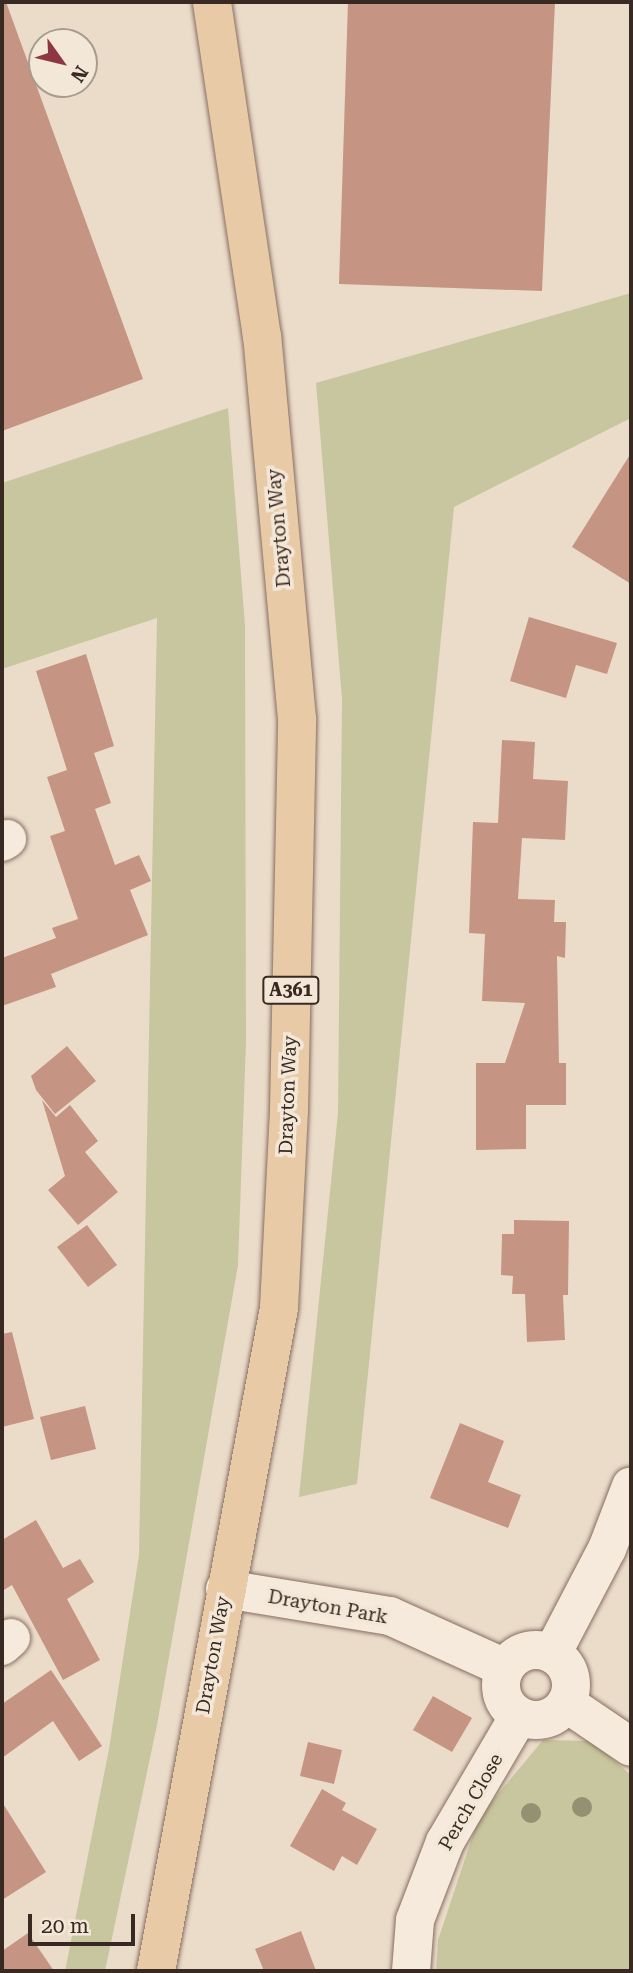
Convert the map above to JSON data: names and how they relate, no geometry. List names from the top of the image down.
{
  "streets": {
    "main road": ["Drayton Way", "A361"],
    "street": ["Drayton Park", "Perch Close"]
  },
  "crossings": [
    ["Drayton Way", "Drayton Park"],
    ["Drayton Park", "Perch Close"]
  ],
  "scale_bar": "20 m",
  "north": "bottom right"
}
